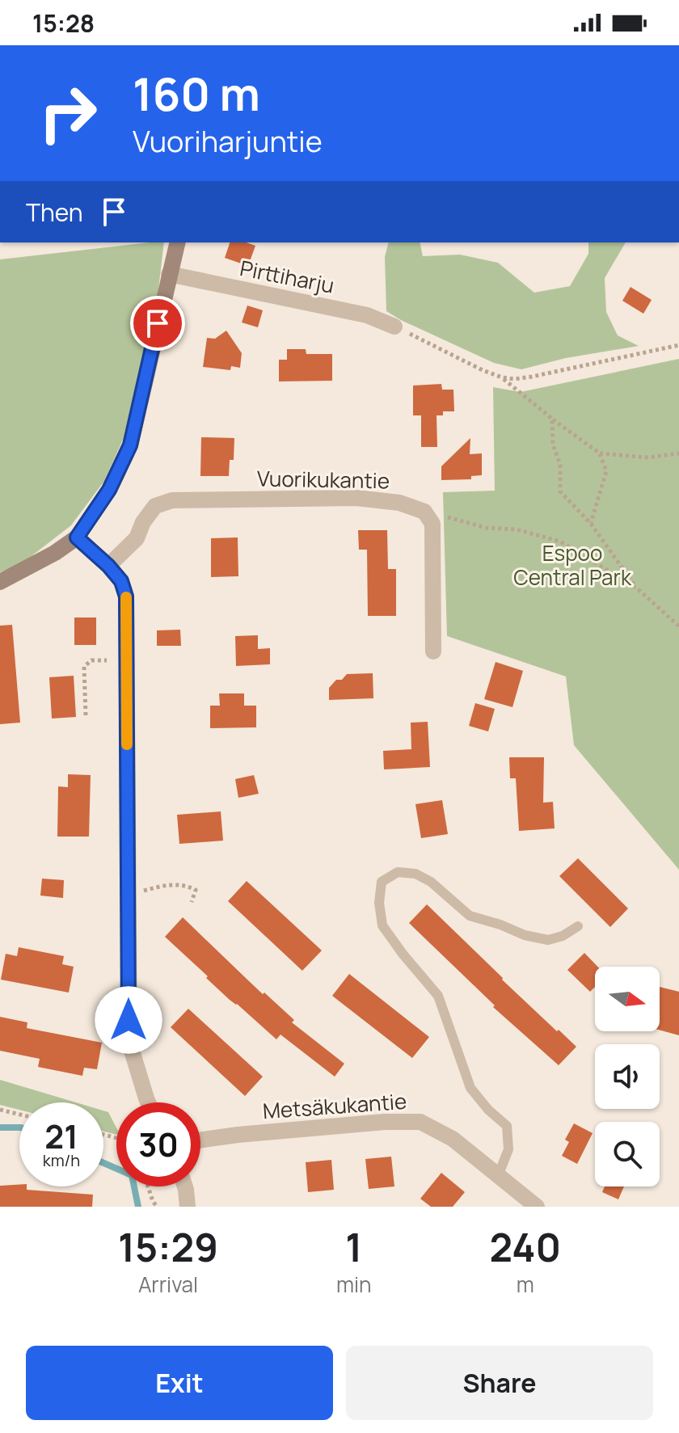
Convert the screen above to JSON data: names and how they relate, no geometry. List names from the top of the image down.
{
  "streets": {
    "street": ["Pirttiharju", "Vuorikukantie", "Metsäkukantie"]
  },
  "parks": ["Espoo Central Park"],
  "north": "right",
  "page": {
    "status": "15:28",
    "turn": ["160 m", "Vuoriharjuntie"],
    "then": "Then",
    "speed": "21 km/h",
    "limit": "30",
    "eta": [
      "15:29",
      "Arrival",
      "1",
      "min",
      "240",
      "m"
    ],
    "buttons": ["Exit", "Share"]
  }
}
